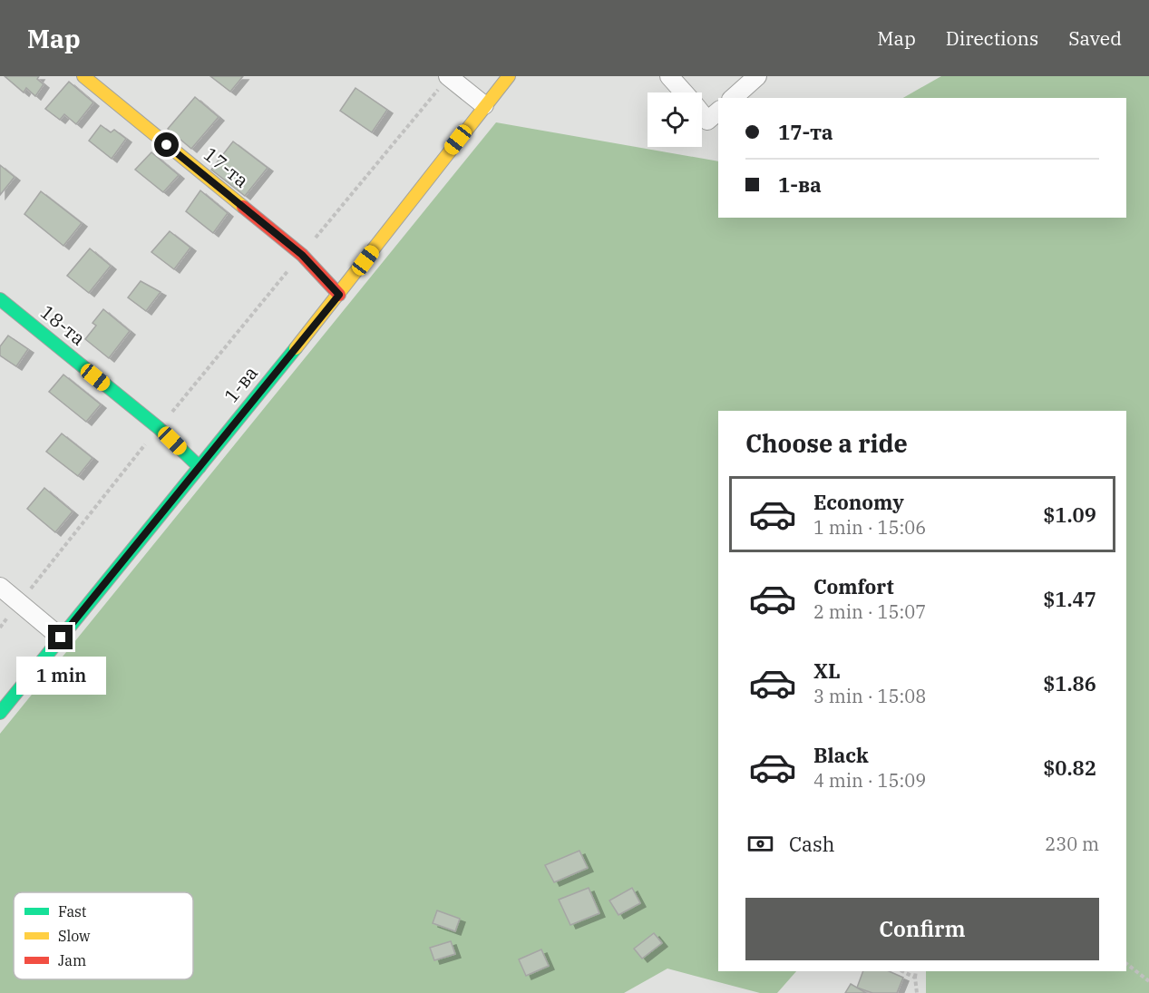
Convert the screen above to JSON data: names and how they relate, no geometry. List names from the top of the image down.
{
  "streets": {
    "street": ["17-та", "18-та", "1-ва"]
  },
  "crossings": [
    ["17-та", "1-ва"],
    ["18-та", "1-ва"]
  ],
  "legend": ["Fast", "Slow", "Jam"],
  "page": {
    "header": "Map",
    "nav": ["Map", "Directions", "Saved"],
    "banner": ["17-та", "1-ва"],
    "heading": "Choose a ride",
    "list": [
      {
        "name": "Economy",
        "note": "1 min · 15:06",
        "value": "$1.09"
      },
      {
        "name": "Comfort",
        "note": "2 min · 15:07",
        "value": "$1.47"
      },
      {
        "name": "XL",
        "note": "3 min · 15:08",
        "value": "$1.86"
      },
      {
        "name": "Black",
        "note": "4 min · 15:09",
        "value": "$0.82"
      }
    ],
    "bubble": "1 min",
    "pay": ["Cash", "230 m"],
    "buttons": "Confirm"
  }
}
